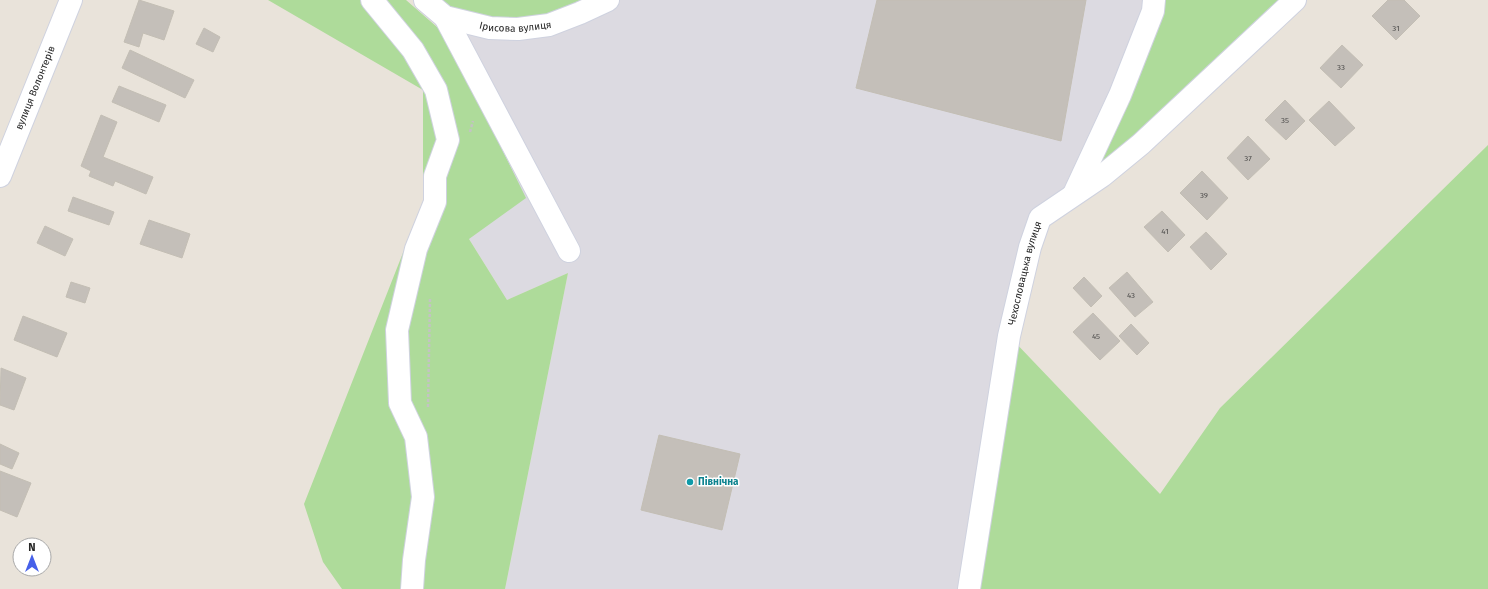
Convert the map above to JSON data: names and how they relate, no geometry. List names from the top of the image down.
{
  "streets": {
    "street": ["Ірисова вулиця", "вулиця Волонтерів", "Чехословацька вулиця"]
  },
  "places": ["Північна"],
  "house_numbers": [
    "31",
    "33",
    "35",
    "37",
    "39",
    "41",
    "43",
    "45"
  ],
  "north": "top"
}
